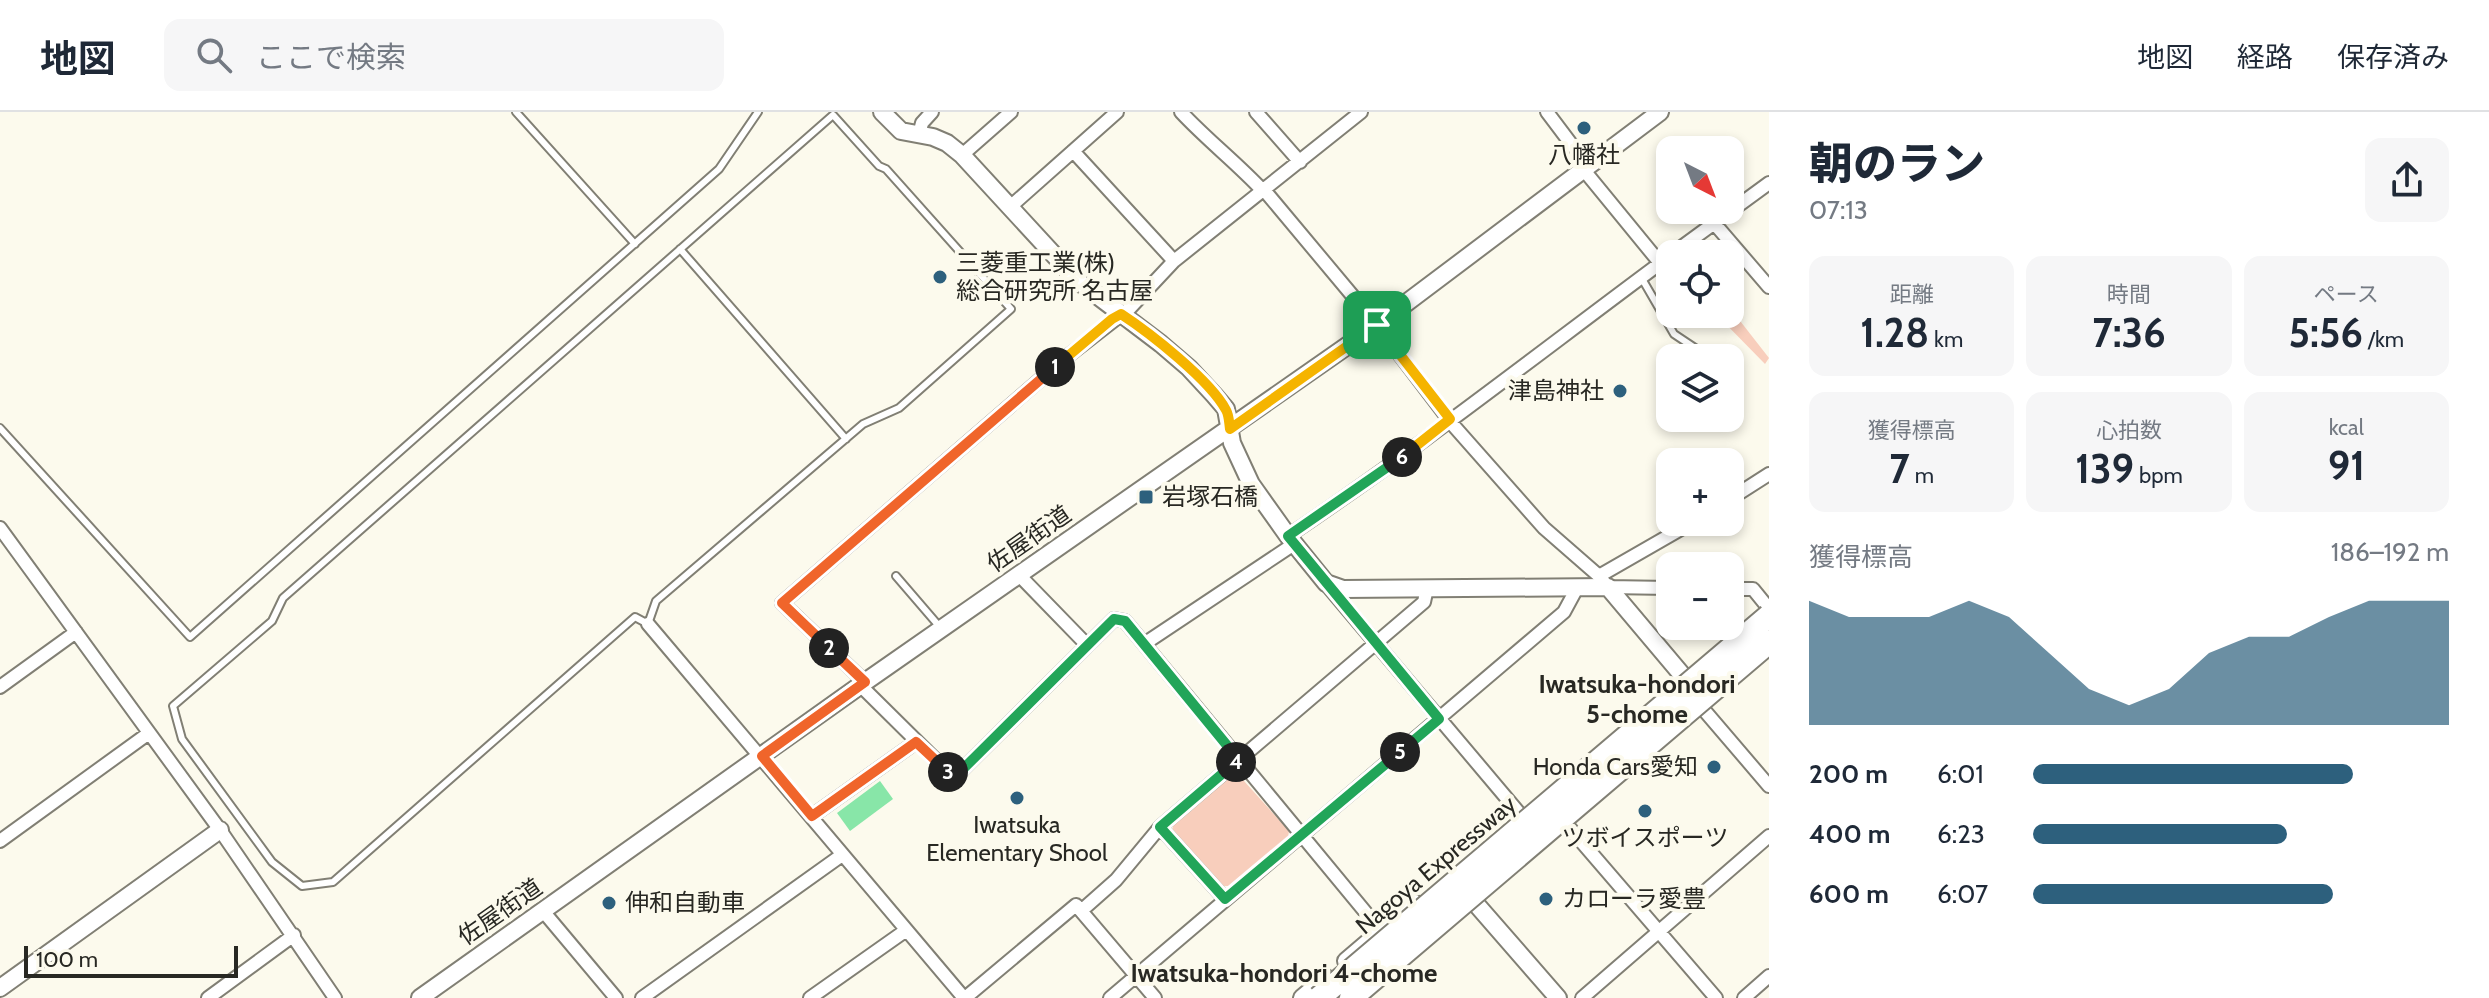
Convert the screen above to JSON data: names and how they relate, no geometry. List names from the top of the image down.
{
  "streets": {
    "highway": ["Nagoya Expressway"],
    "street": ["佐屋街道"]
  },
  "districts": ["Iwatsuka-hondori 5-chome", "Iwatsuka-hondori 4-chome"],
  "places": {
    "other": [
      "八幡社",
      "三菱重工業(株) 総合研究所 名古屋",
      "津島神社",
      "Honda Cars愛知",
      "Iwatsuka Elementary Shool",
      "ツボイスポーツ",
      "カローラ愛豊",
      "伸和自動車"
    ],
    "transit": ["岩塚石橋"]
  },
  "scale_bar": "100 m",
  "north": "bottom right",
  "page": {
    "header": "地図",
    "search": "ここで検索",
    "nav": ["地図", "経路", "保存済み"],
    "heading": ["朝のラン", "07:13"],
    "map_buttons": ["+", "−"],
    "stats": [
      ["距離", "1.28 km"],
      ["時間", "7:36"],
      ["ペース", "5:56 /km"],
      ["獲得標高", "7 m"],
      ["心拍数", "139 bpm"],
      ["kcal", "91"]
    ],
    "pins": [
      "1",
      "6",
      "2",
      "5",
      "4",
      "3"
    ],
    "chart": ["獲得標高", "186–192 m"],
    "list": [
      {
        "name": "200 m",
        "note": "6:01"
      },
      {
        "name": "400 m",
        "note": "6:23"
      },
      {
        "name": "600 m",
        "note": "6:07"
      }
    ],
    "scale": "100 m"
  }
}
